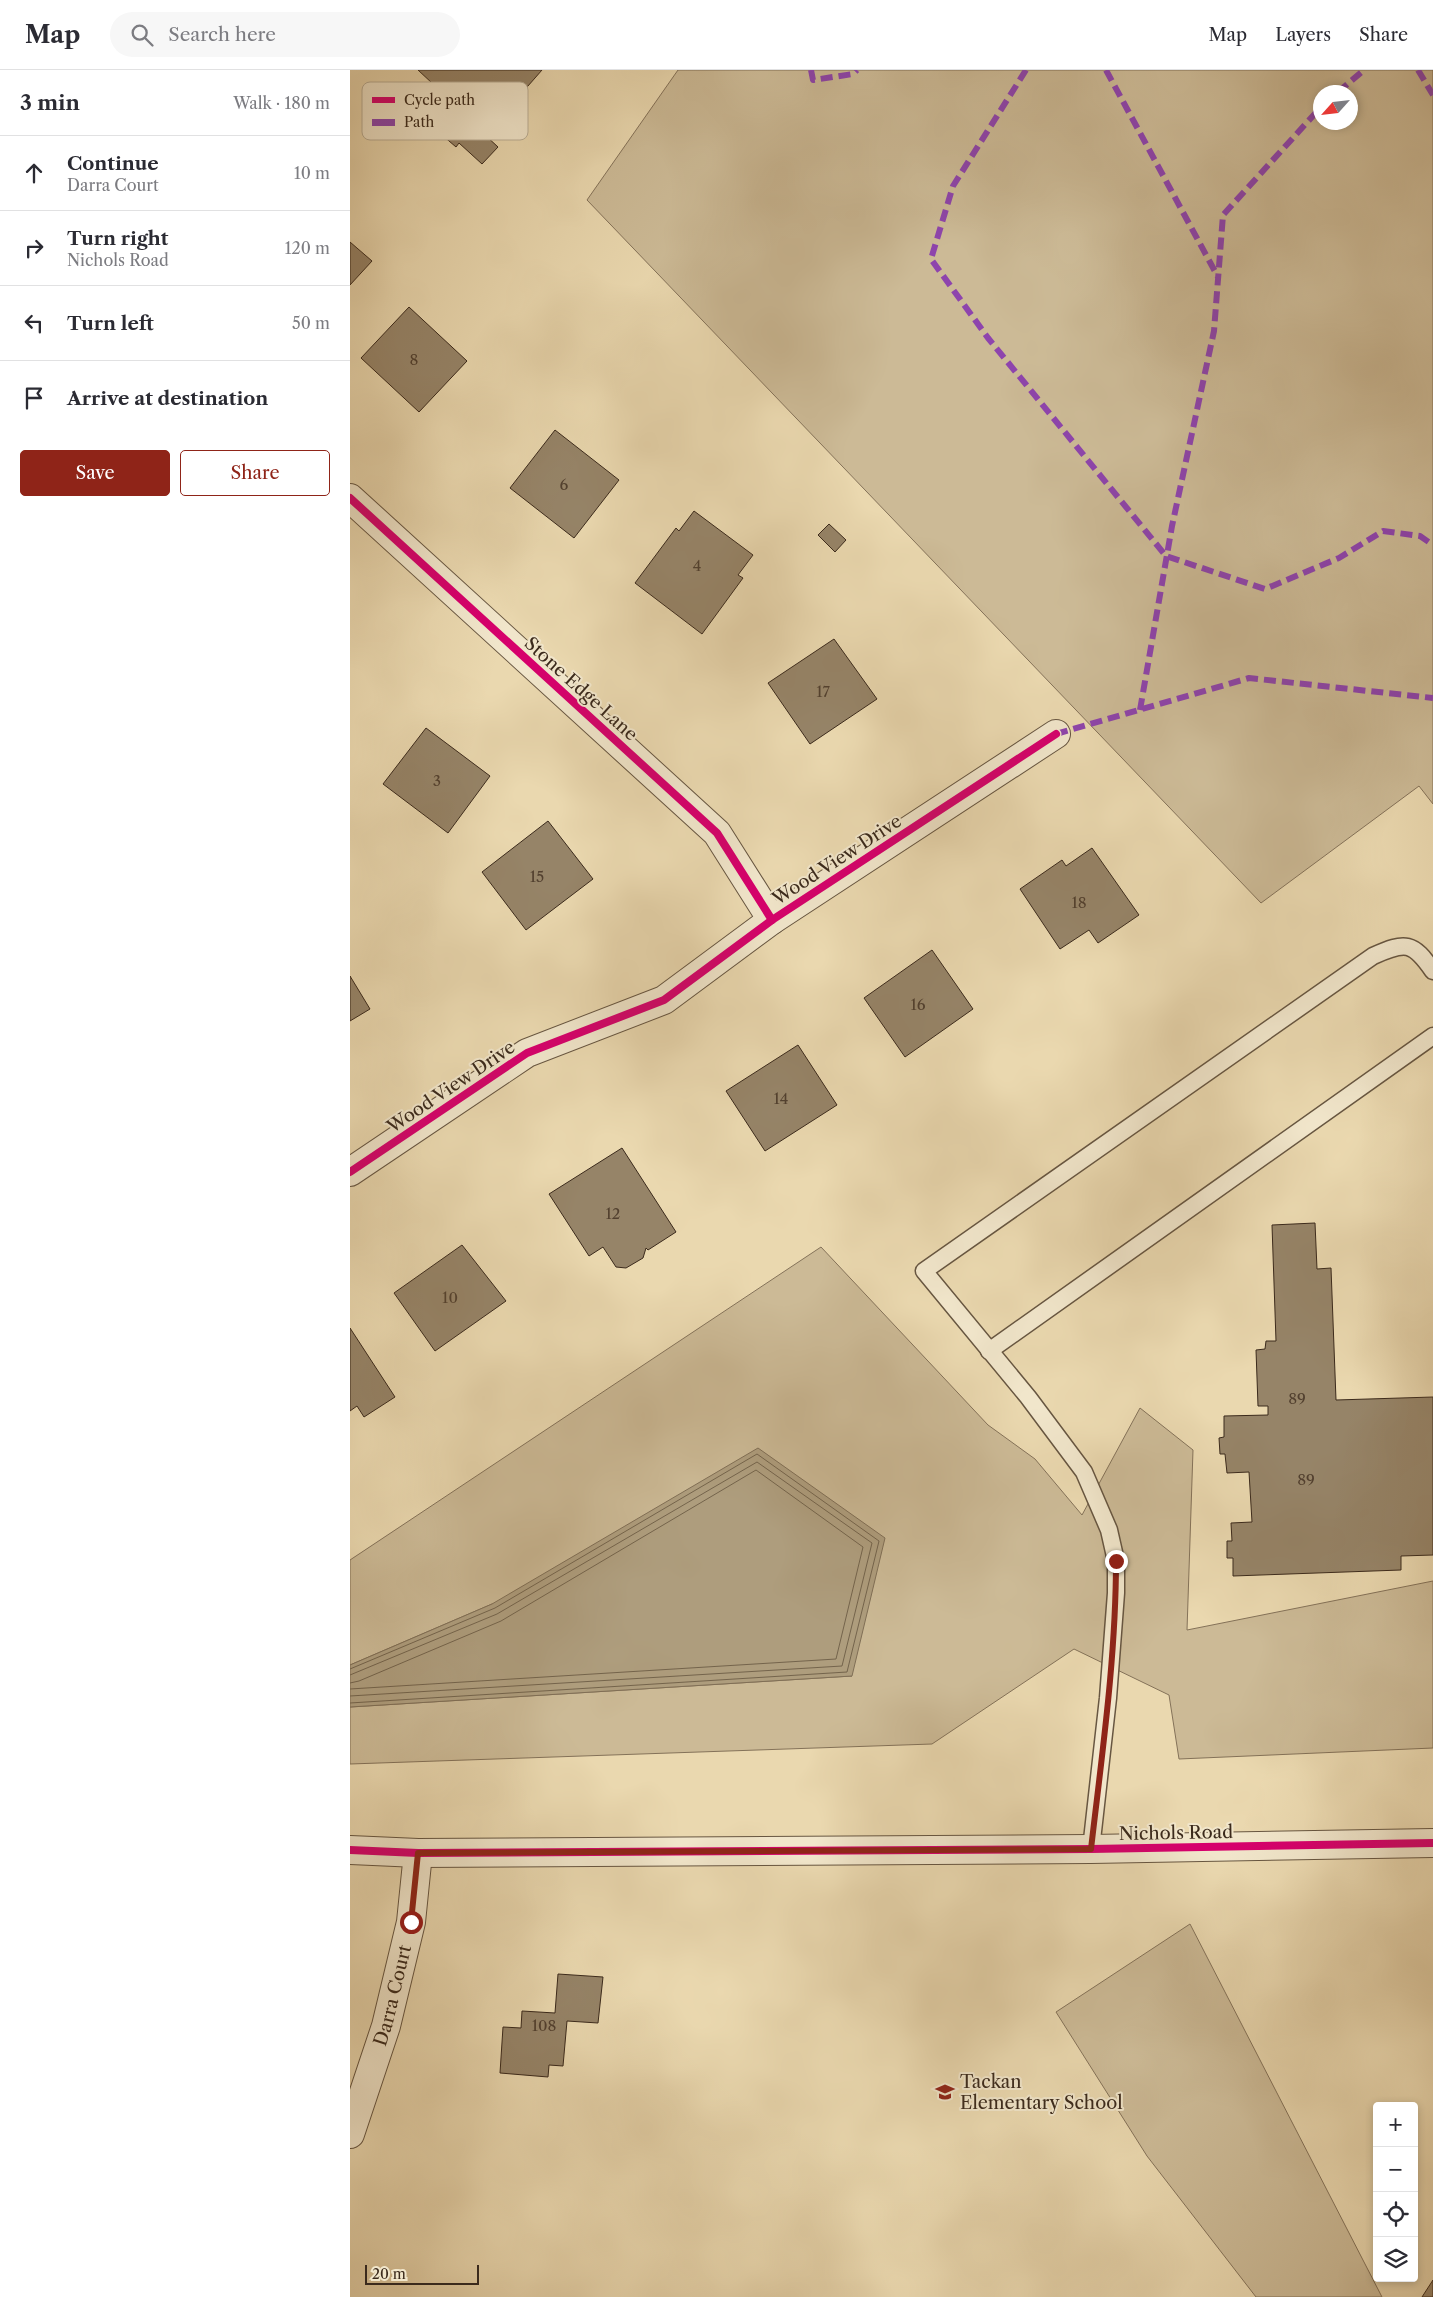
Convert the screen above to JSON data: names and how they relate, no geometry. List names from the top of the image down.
{
  "streets": {
    "street": [
      "Stone Edge Lane",
      "Wood View Drive",
      "Nichols Road",
      "Darra Court"
    ]
  },
  "crossings": [
    ["Stone Edge Lane", "Wood View Drive"],
    ["Nichols Road", "Darra Court"]
  ],
  "places": {
    "school or university": ["Tackan Elementary School"]
  },
  "house_numbers": [
    "8",
    "6",
    "4",
    "17",
    "3",
    "15",
    "18",
    "16",
    "14",
    "12",
    "10",
    "89",
    "89",
    "108"
  ],
  "legend": ["Cycle path", "Path"],
  "scale_bar": "20 m",
  "north": "bottom left",
  "page": {
    "header": "Map",
    "search": "Search here",
    "nav": ["Map", "Layers", "Share"],
    "heading": ["3 min", "Walk · 180 m"],
    "list": [
      ["Continue", "Darra Court", "10 m"],
      ["Turn right", "Nichols Road", "120 m"],
      ["Turn left", "50 m"],
      "Arrive at destination"
    ],
    "buttons": ["Save", "Share"],
    "map_buttons": ["+", "−"],
    "scale": "20 m"
  }
}
